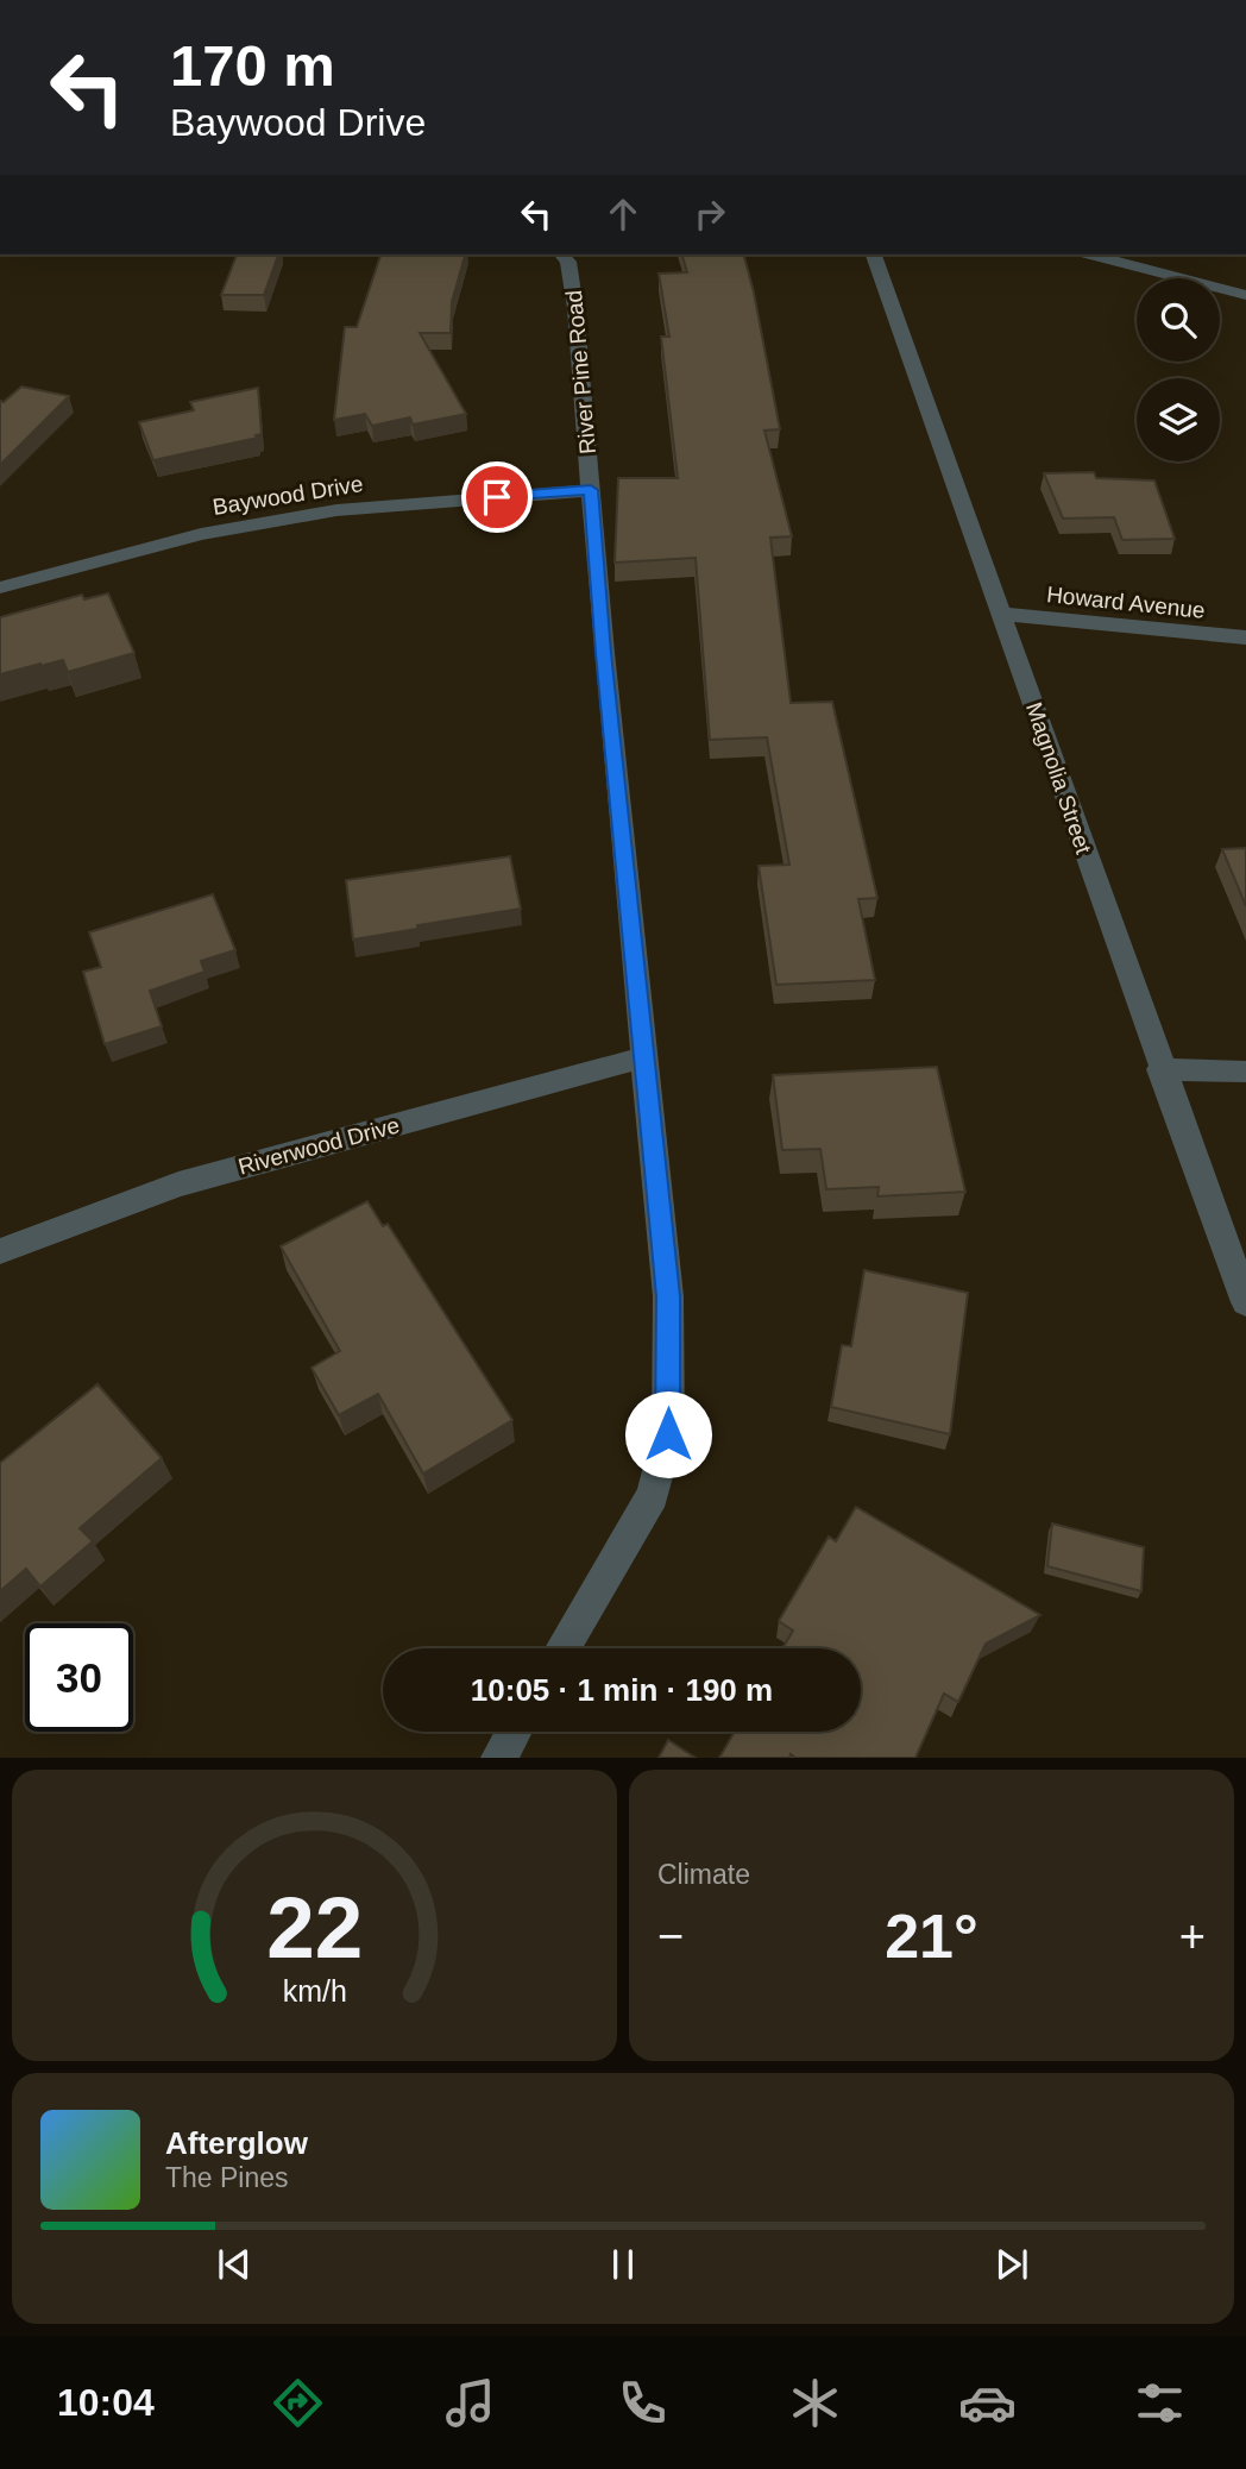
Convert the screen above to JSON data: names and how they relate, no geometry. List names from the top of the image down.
{
  "streets": {
    "street": [
      "River Pine Road",
      "Baywood Drive",
      "Howard Avenue",
      "Magnolia Street",
      "Riverwood Drive"
    ]
  },
  "crossings": [
    ["River Pine Road", "Baywood Drive"],
    ["River Pine Road", "Riverwood Drive"],
    ["Howard Avenue", "Magnolia Street"]
  ],
  "page": {
    "turn": ["170 m", "Baywood Drive"],
    "limit": "30",
    "trip": "10:05 · 1 min · 190 m",
    "tile": "Climate",
    "heat": ["−", "21°", "+"],
    "song": ["Afterglow", "The Pines"],
    "tabs": "10:04",
    "gauge": ["22", "km/h"]
  }
}
